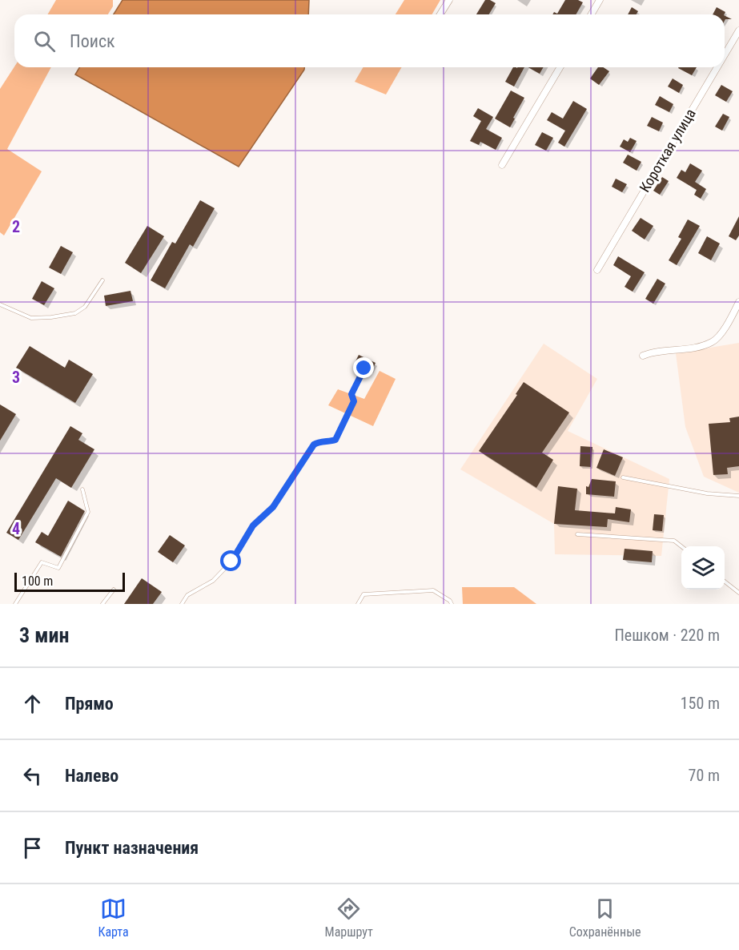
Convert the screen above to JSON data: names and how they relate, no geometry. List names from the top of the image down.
{
  "streets": {
    "street": ["Короткая улица"]
  },
  "scale_bar": "100 m",
  "page": {
    "search": "Поиск",
    "scale": "100 m",
    "heading": ["3 мин", "Пешком · 220 m"],
    "list": [
      ["Прямо", "150 m"],
      ["Налево", "70 m"],
      "Пункт назначения"
    ],
    "nav": ["Карта", "Маршрут", "Сохранённые"]
  },
  "grid": {
    "rows": ["2", "3", "4"]
  }
}
